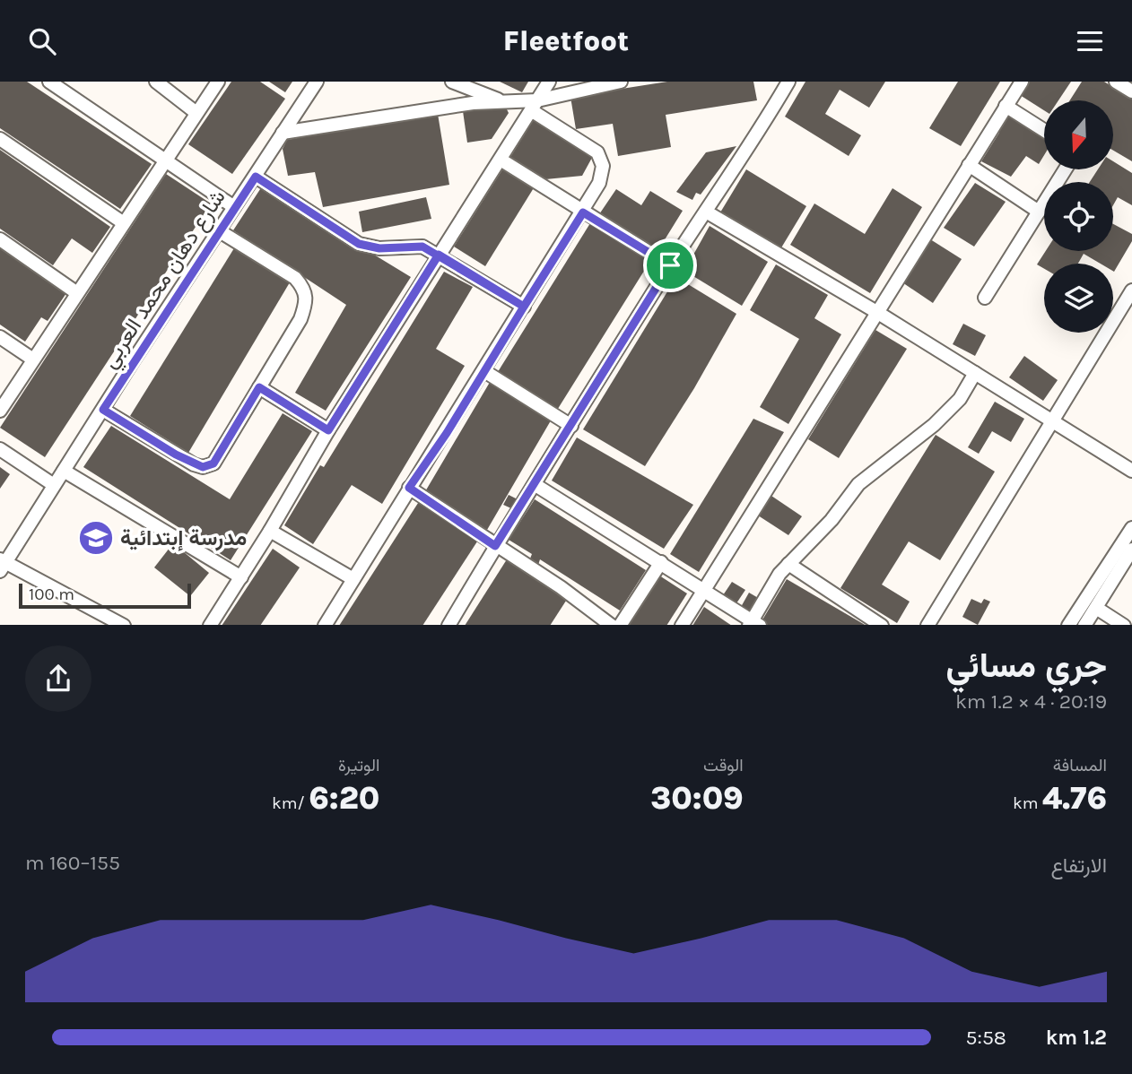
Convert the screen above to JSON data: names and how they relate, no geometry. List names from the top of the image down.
{
  "streets": {
    "street": ["شارع دهان محمد العربي"]
  },
  "places": {
    "school or university": ["مدرسة إبتدائية"]
  },
  "scale_bar": "100 m",
  "north": "bottom",
  "page": {
    "header": "Fleetfoot",
    "scale": "100 m",
    "heading": ["جري مسائي", "20:19 · 4 × 1.2 km"],
    "stats": [
      ["المسافة", "4.76 km"],
      ["الوقت", "30:09"],
      ["الوتيرة", "6:20 /km"]
    ],
    "chart": ["الارتفاع", "155–160 m"],
    "list": [
      {
        "name": "1.2 km",
        "note": "5:58"
      }
    ]
  }
}
